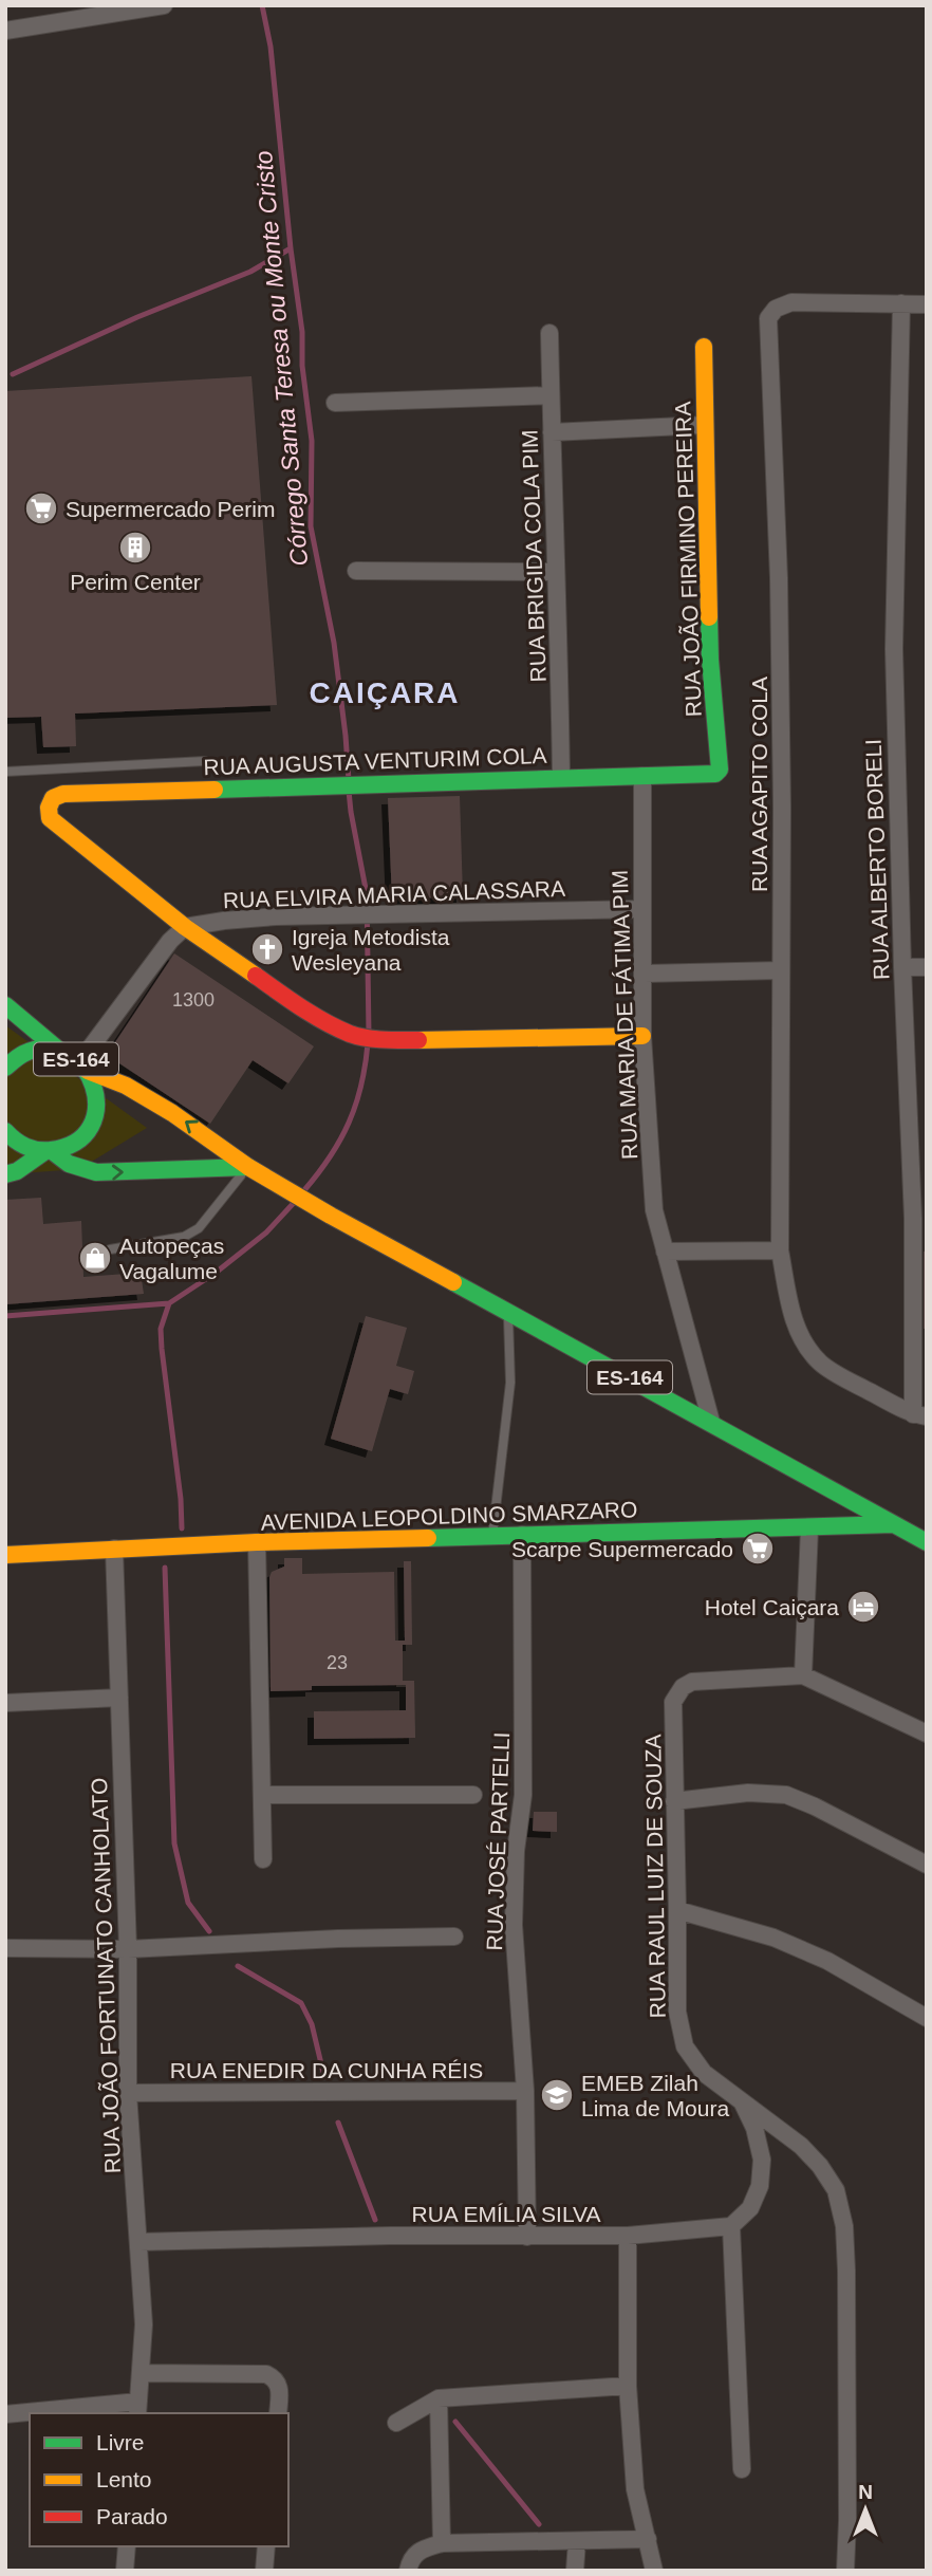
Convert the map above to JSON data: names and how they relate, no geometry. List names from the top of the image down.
{
  "streets": {
    "main road": [
      "RUA JOÃO FIRMINO PEREIRA",
      "RUA AUGUSTA VENTURIM COLA",
      "ES-164",
      "AVENIDA LEOPOLDINO SMARZARO"
    ],
    "street": [
      "RUA BRIGIDA COLA PIM",
      "RUA AGAPITO COLA",
      "RUA ALBERTO BORELI",
      "RUA ELVIRA MARIA CALASSARA",
      "RUA MARIA DE FÁTIMA PIM",
      "RUA JOSÉ PARTELLI",
      "RUA RAUL LUIZ DE SOUZA",
      "RUA JOÃO FORTUNATO CANHOLATO",
      "RUA ENEDIR DA CUNHA RÉIS",
      "RUA EMÍLIA SILVA"
    ]
  },
  "crossings": [
    ["RUA BRIGIDA COLA PIM", "RUA AUGUSTA VENTURIM COLA"],
    ["RUA JOÃO FIRMINO PEREIRA", "RUA AUGUSTA VENTURIM COLA"],
    ["RUA AUGUSTA VENTURIM COLA", "RUA ELVIRA MARIA CALASSARA"],
    ["RUA AUGUSTA VENTURIM COLA", "RUA MARIA DE FÁTIMA PIM"],
    ["RUA AGAPITO COLA", "RUA ALBERTO BORELI"],
    ["RUA ELVIRA MARIA CALASSARA", "RUA MARIA DE FÁTIMA PIM"],
    ["RUA MARIA DE FÁTIMA PIM", "ES-164"],
    ["ES-164", "AVENIDA LEOPOLDINO SMARZARO"],
    ["AVENIDA LEOPOLDINO SMARZARO", "RUA JOSÉ PARTELLI"],
    ["AVENIDA LEOPOLDINO SMARZARO", "RUA JOÃO FORTUNATO CANHOLATO"],
    ["RUA JOSÉ PARTELLI", "RUA ENEDIR DA CUNHA RÉIS"],
    ["RUA JOSÉ PARTELLI", "RUA EMÍLIA SILVA"],
    ["RUA JOÃO FORTUNATO CANHOLATO", "RUA ENEDIR DA CUNHA RÉIS"],
    ["RUA JOÃO FORTUNATO CANHOLATO", "RUA EMÍLIA SILVA"]
  ],
  "districts": ["CAIÇARA"],
  "water": ["Córrego Santa Teresa ou Monte Cristo"],
  "places": {
    "supermarket": ["Supermercado Perim", "Scarpe Supermercado"],
    "building": ["Perim Center"],
    "church": ["Igreja Metodista Wesleyana"],
    "shop": ["Autopeças Vagalume"],
    "hotel": ["Hotel Caiçara"],
    "school or university": ["EMEB Zilah Lima de Moura"]
  },
  "house_numbers": ["1300", "23"],
  "legend": ["Livre", "Lento", "Parado"],
  "north": "top"
}
